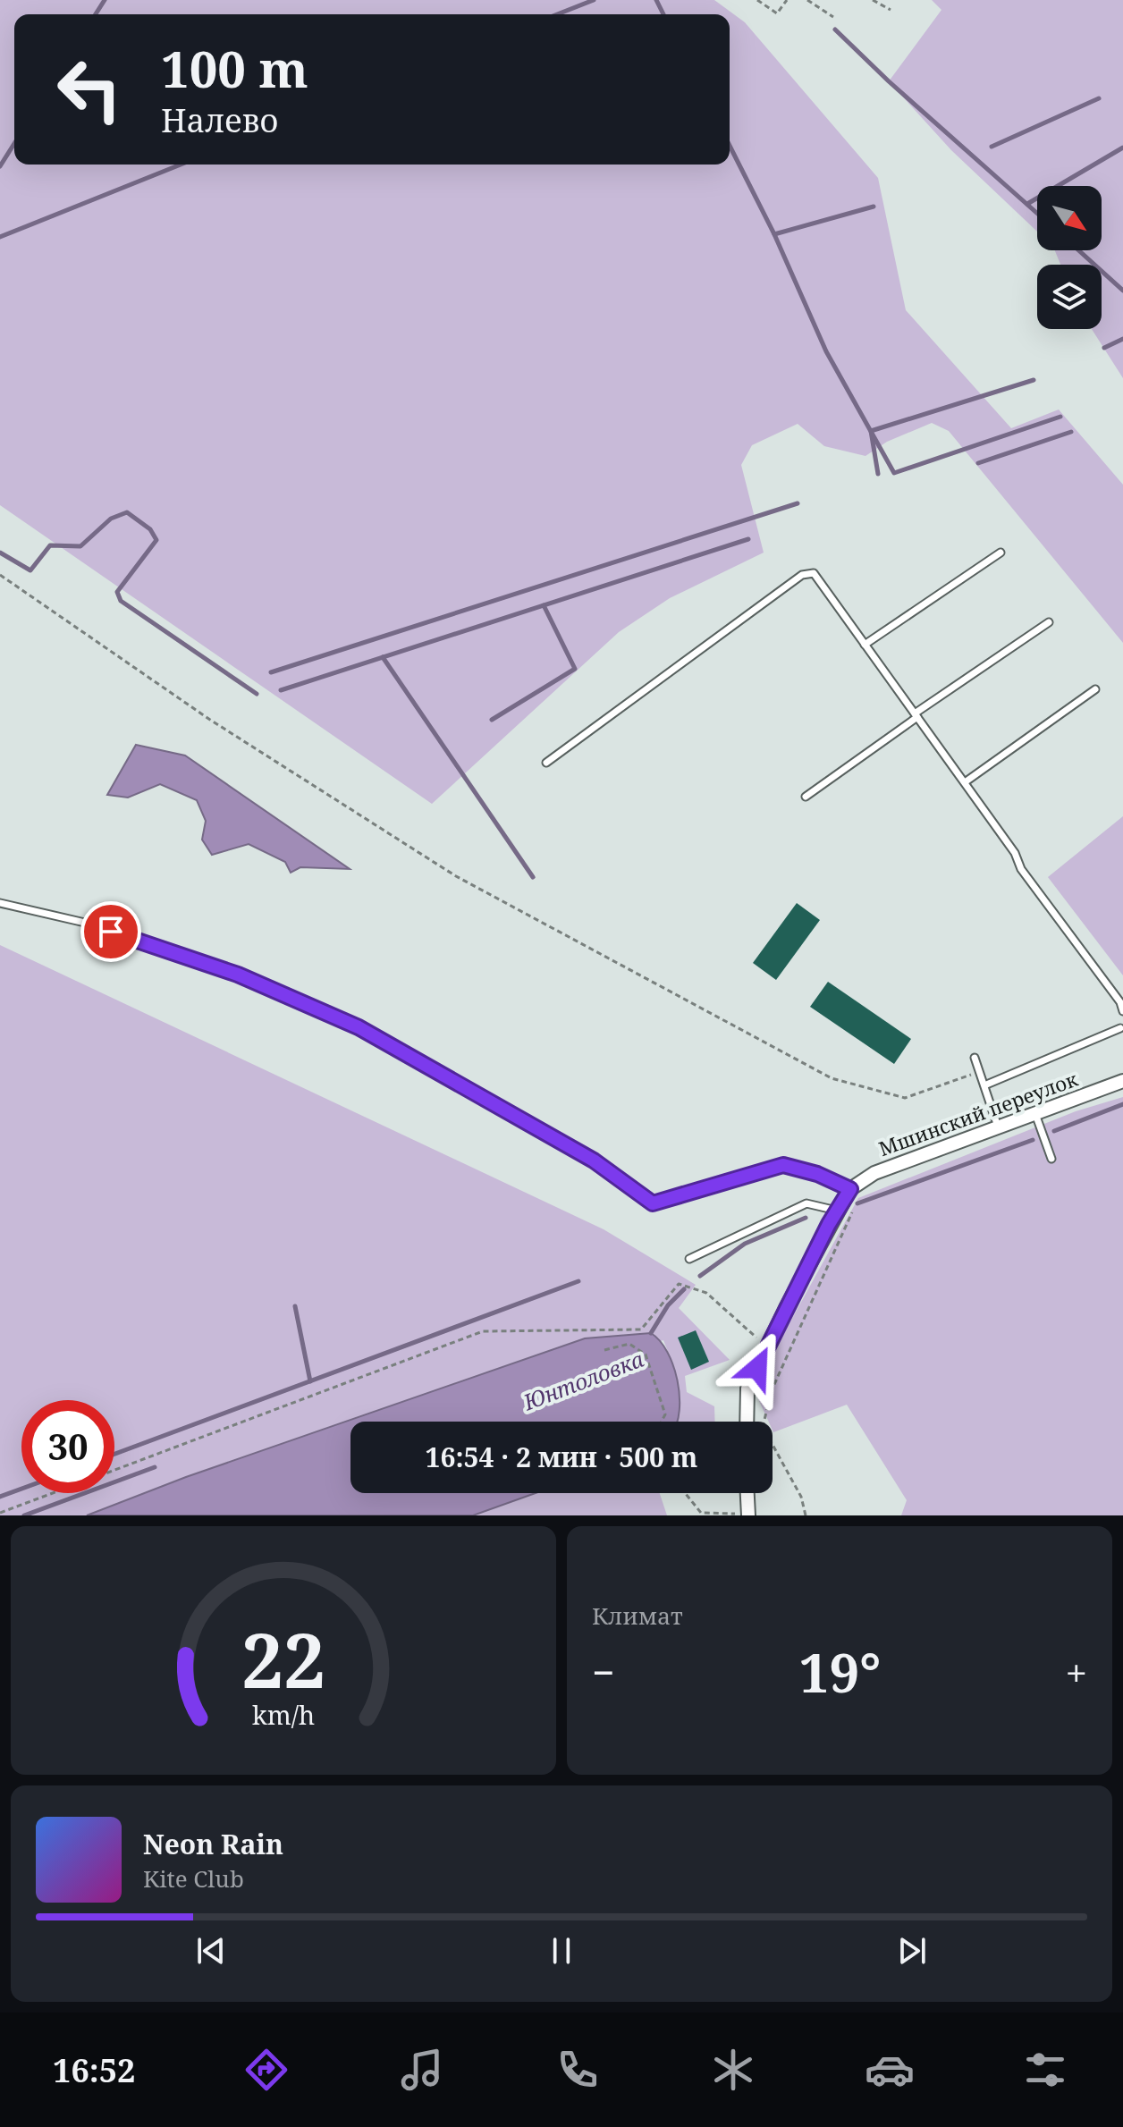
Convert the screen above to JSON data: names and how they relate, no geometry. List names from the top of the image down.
{
  "streets": {
    "street": ["Мшинский переулок"]
  },
  "water": ["Юнтоловка"],
  "north": "bottom right",
  "page": {
    "turn": ["100 m", "Налево"],
    "limit": "30",
    "trip": "16:54 · 2 мин · 500 m",
    "tile": "Климат",
    "heat": ["−", "19°", "+"],
    "song": ["Neon Rain", "Kite Club"],
    "tabs": "16:52",
    "gauge": ["22", "km/h"]
  }
}
